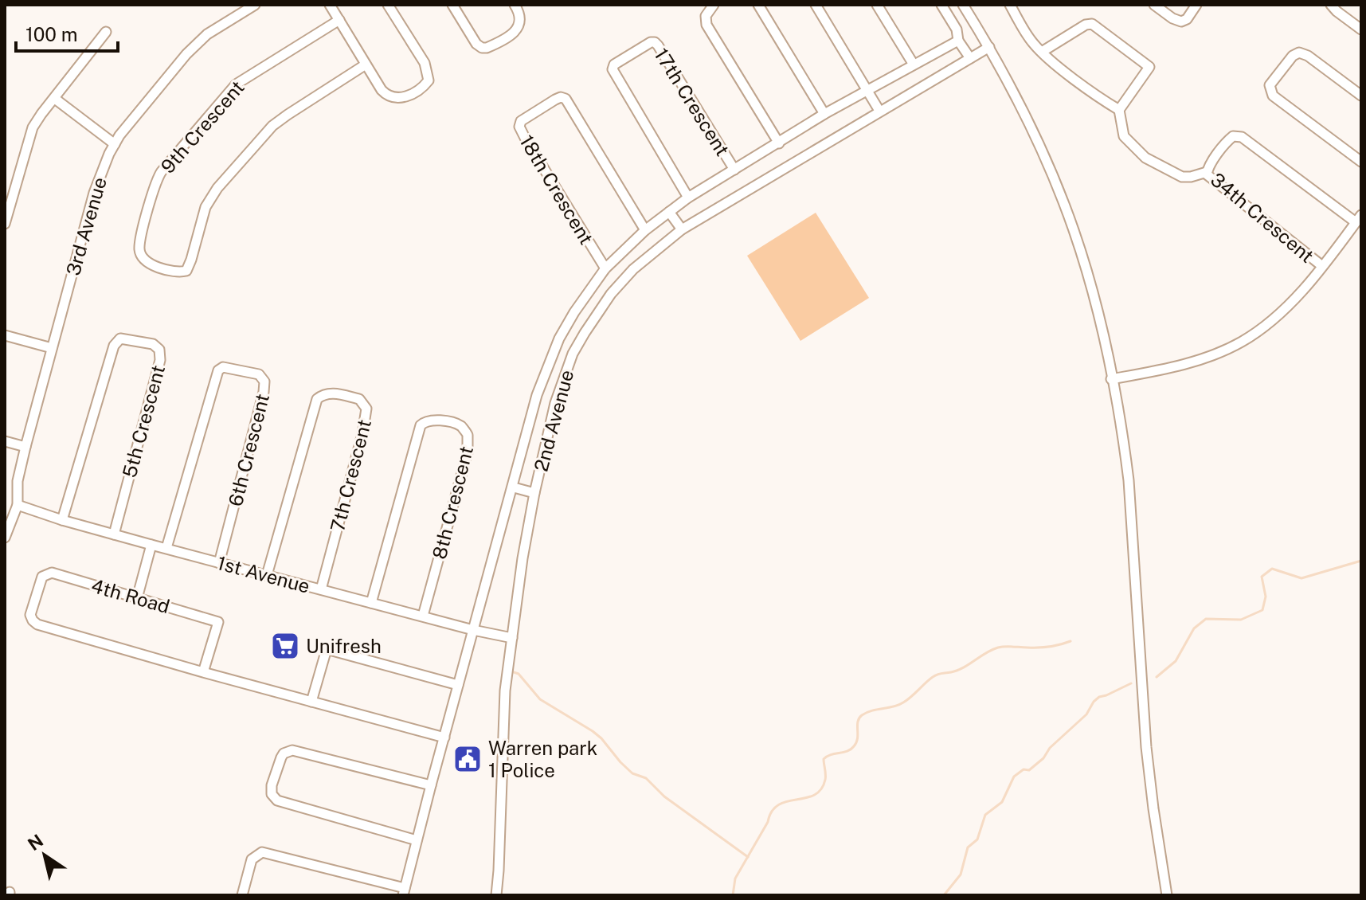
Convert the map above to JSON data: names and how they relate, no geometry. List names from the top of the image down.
{
  "streets": {
    "street": [
      "17th Crescent",
      "9th Crescent",
      "18th Crescent",
      "34th Crescent",
      "3rd Avenue",
      "2nd Avenue",
      "5th Crescent",
      "6th Crescent",
      "7th Crescent",
      "8th Crescent",
      "1st Avenue",
      "4th Road"
    ]
  },
  "crossings": [
    ["3rd Avenue", "1st Avenue"],
    ["2nd Avenue", "1st Avenue"],
    ["5th Crescent", "1st Avenue"],
    ["6th Crescent", "1st Avenue"],
    ["7th Crescent", "1st Avenue"],
    ["8th Crescent", "1st Avenue"]
  ],
  "places": {
    "supermarket": ["Unifresh"],
    "public building": ["Warren park 1 Police"]
  },
  "scale_bar": "100 m",
  "north": "top left"
}
